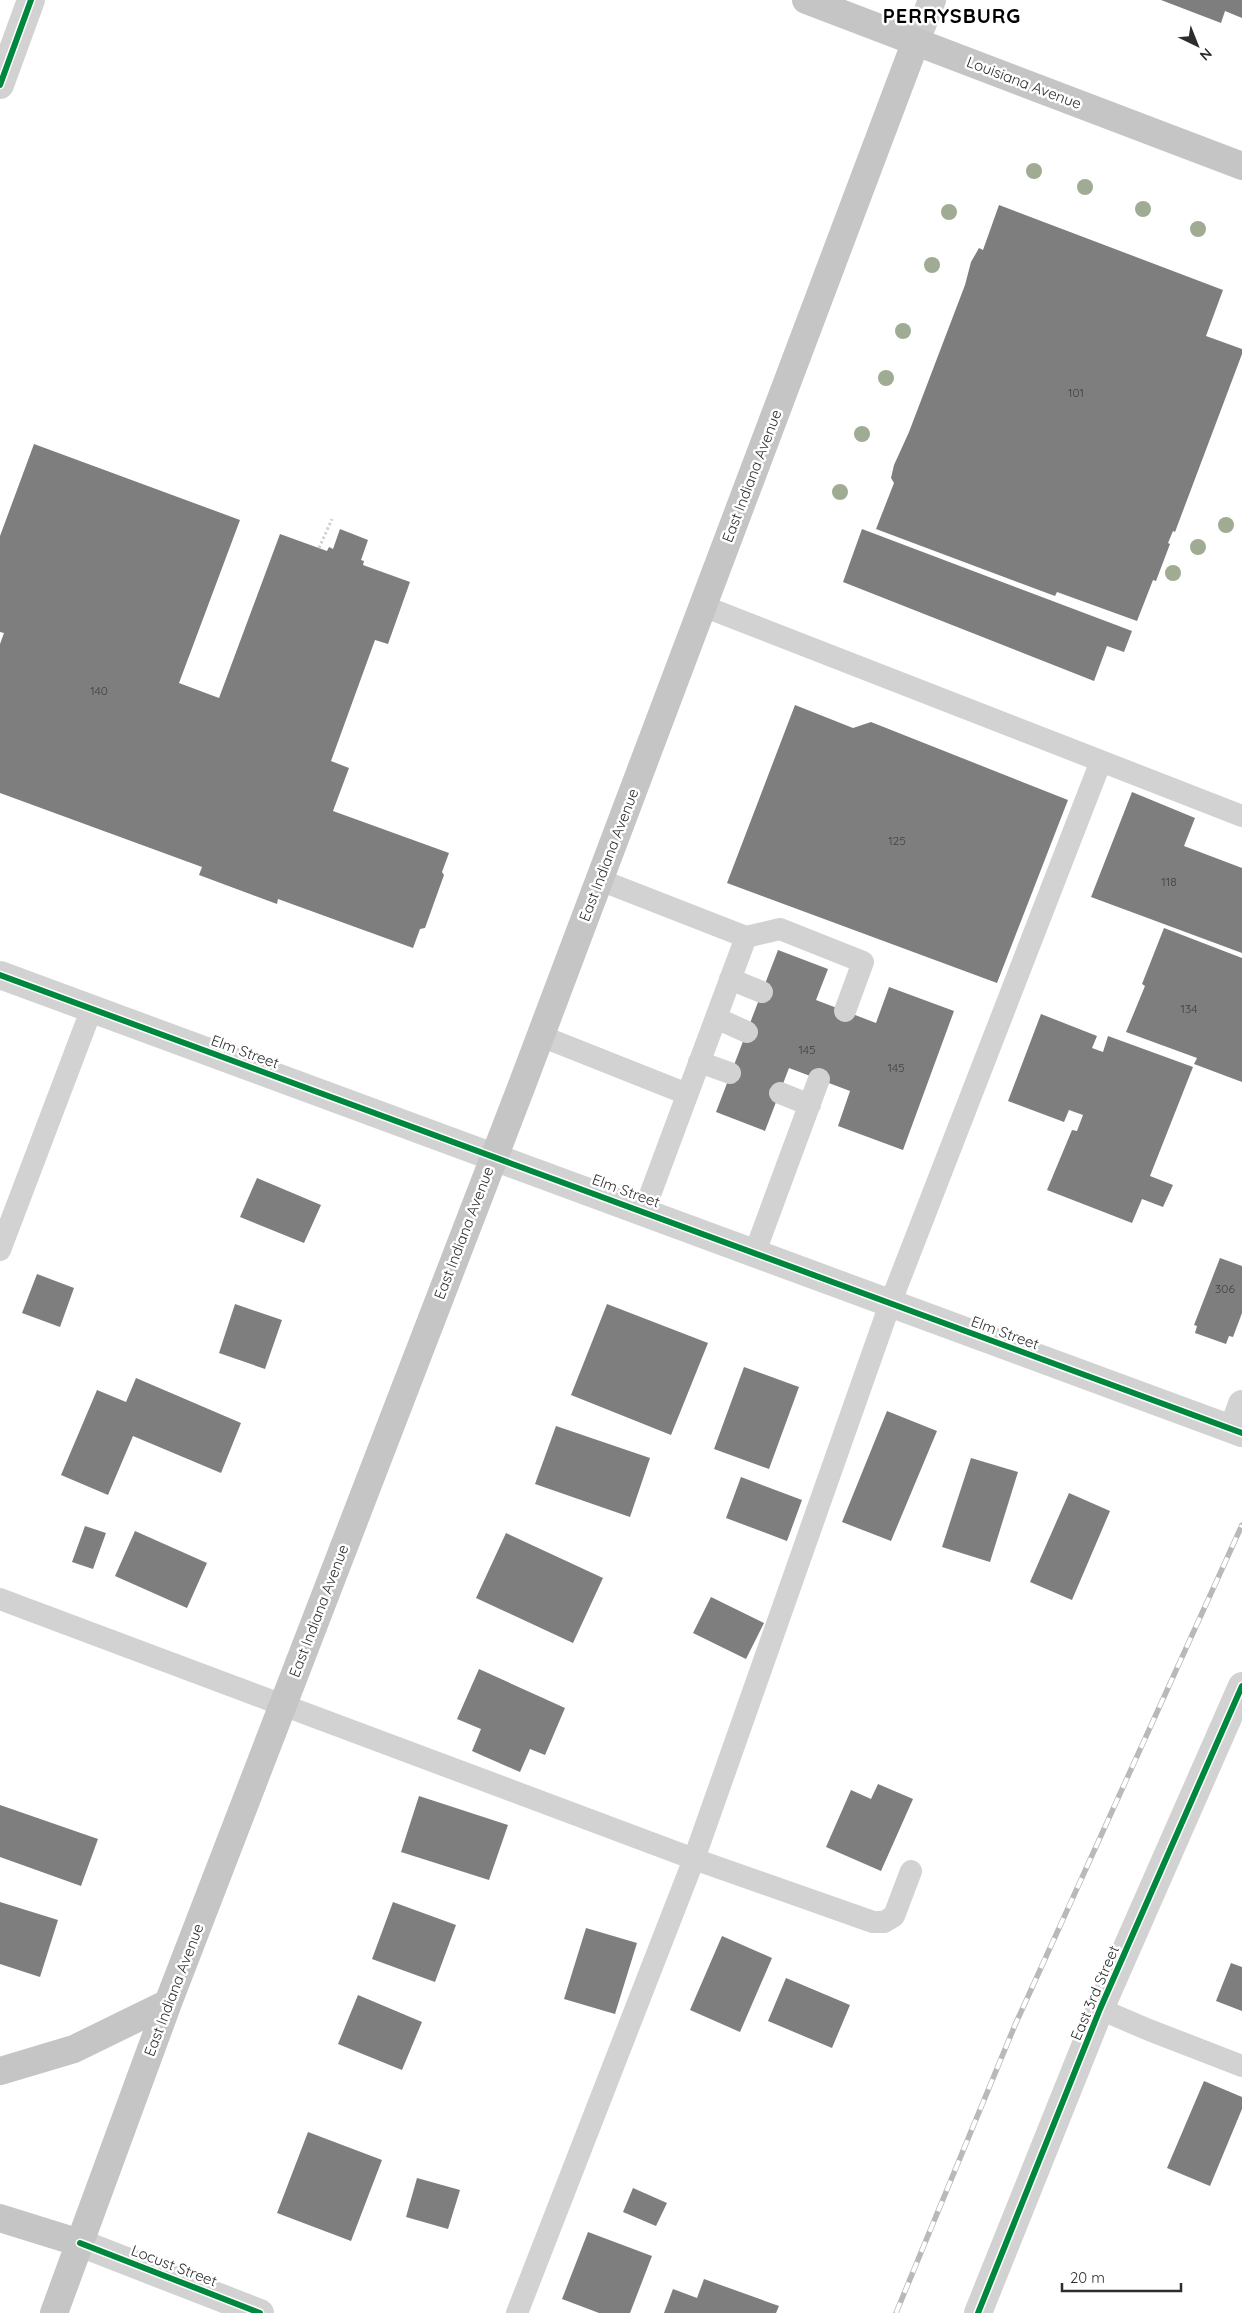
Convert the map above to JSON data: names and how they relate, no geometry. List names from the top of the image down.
{
  "streets": {
    "main road": ["Louisiana Avenue", "East Indiana Avenue", "Locust Street"],
    "street": ["Elm Street", "East 3rd Street"]
  },
  "crossings": [
    ["Louisiana Avenue", "East Indiana Avenue"],
    ["East Indiana Avenue", "Elm Street"],
    ["East Indiana Avenue", "Locust Street"]
  ],
  "districts": ["PERRYSBURG"],
  "house_numbers": [
    "101",
    "140",
    "125",
    "118",
    "134",
    "145",
    "145",
    "306"
  ],
  "scale_bar": "20 m",
  "north": "bottom right"
}
